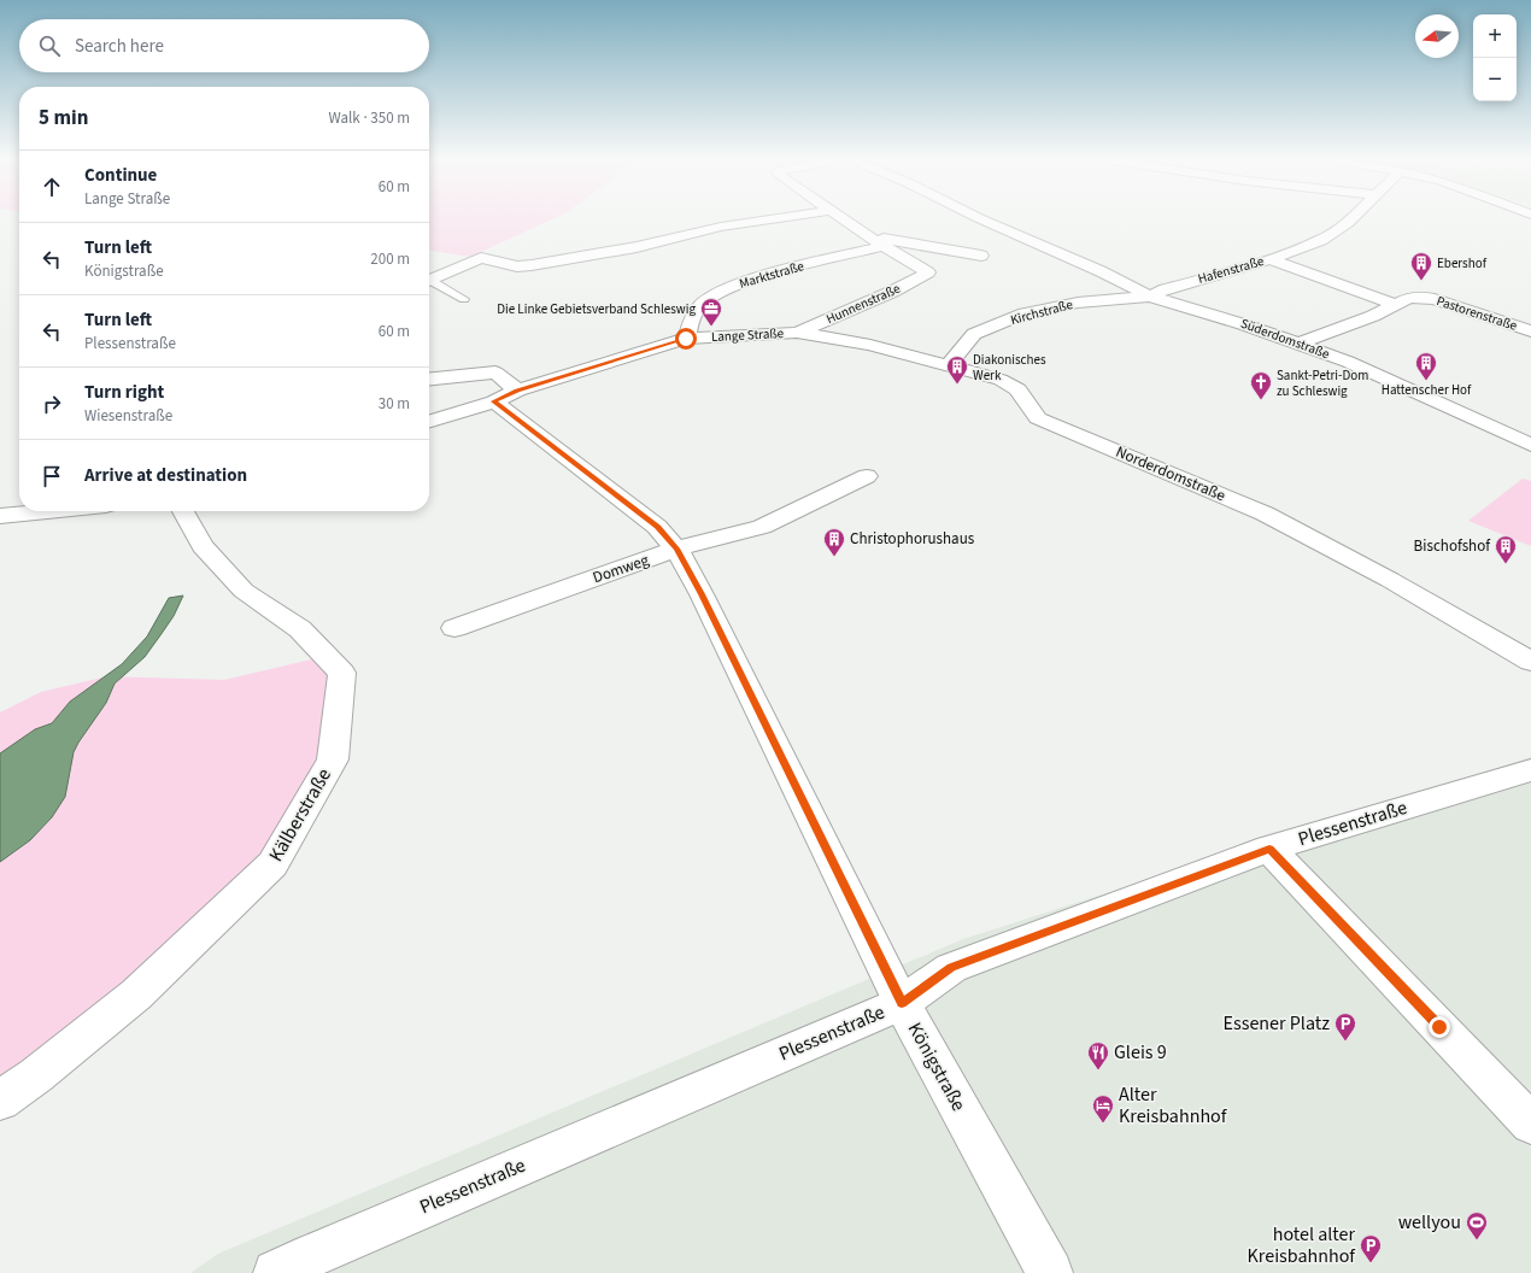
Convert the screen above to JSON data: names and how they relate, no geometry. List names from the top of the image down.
{
  "streets": {
    "street": [
      "Hafenstraße",
      "Marktstraße",
      "Hunnenstraße",
      "Kirchstraße",
      "Pastorenstraße",
      "Lange Straße",
      "Süderdomstraße",
      "Norderdomstraße",
      "Domweg",
      "Kälberstraße",
      "Plessenstraße",
      "Königstraße"
    ]
  },
  "crossings": [
    ["Hafenstraße", "Kirchstraße"],
    ["Hafenstraße", "Süderdomstraße"],
    ["Marktstraße", "Hunnenstraße"],
    ["Marktstraße", "Lange Straße"],
    ["Hunnenstraße", "Lange Straße"],
    ["Hunnenstraße", "Norderdomstraße"],
    ["Kirchstraße", "Süderdomstraße"],
    ["Kirchstraße", "Norderdomstraße"],
    ["Pastorenstraße", "Süderdomstraße"],
    ["Lange Straße", "Norderdomstraße"],
    ["Lange Straße", "Königstraße"],
    ["Domweg", "Königstraße"],
    ["Plessenstraße", "Königstraße"]
  ],
  "places": {
    "building": [
      "Ebershof",
      "Hattenscher Hof",
      "Diakonisches Werk",
      "Christophorushaus",
      "Bischofshof"
    ],
    "office": ["Die Linke Gebietsverband Schleswig"],
    "church": ["Sankt-Petri-Dom zu Schleswig"],
    "parking": ["Essener Platz", "hotel alter Kreisbahnhof"],
    "restaurant": ["Gleis 9"],
    "hotel": ["Alter Kreisbahnhof"],
    "sports": ["wellyou"]
  },
  "north": "left",
  "page": {
    "map_buttons": ["+", "−"],
    "search": "Search here",
    "heading": ["5 min", "Walk · 350 m"],
    "list": [
      ["Continue", "Lange Straße", "60 m"],
      ["Turn left", "Königstraße", "200 m"],
      ["Turn left", "Plessenstraße", "60 m"],
      ["Turn right", "Wiesenstraße", "30 m"],
      "Arrive at destination"
    ]
  }
}
